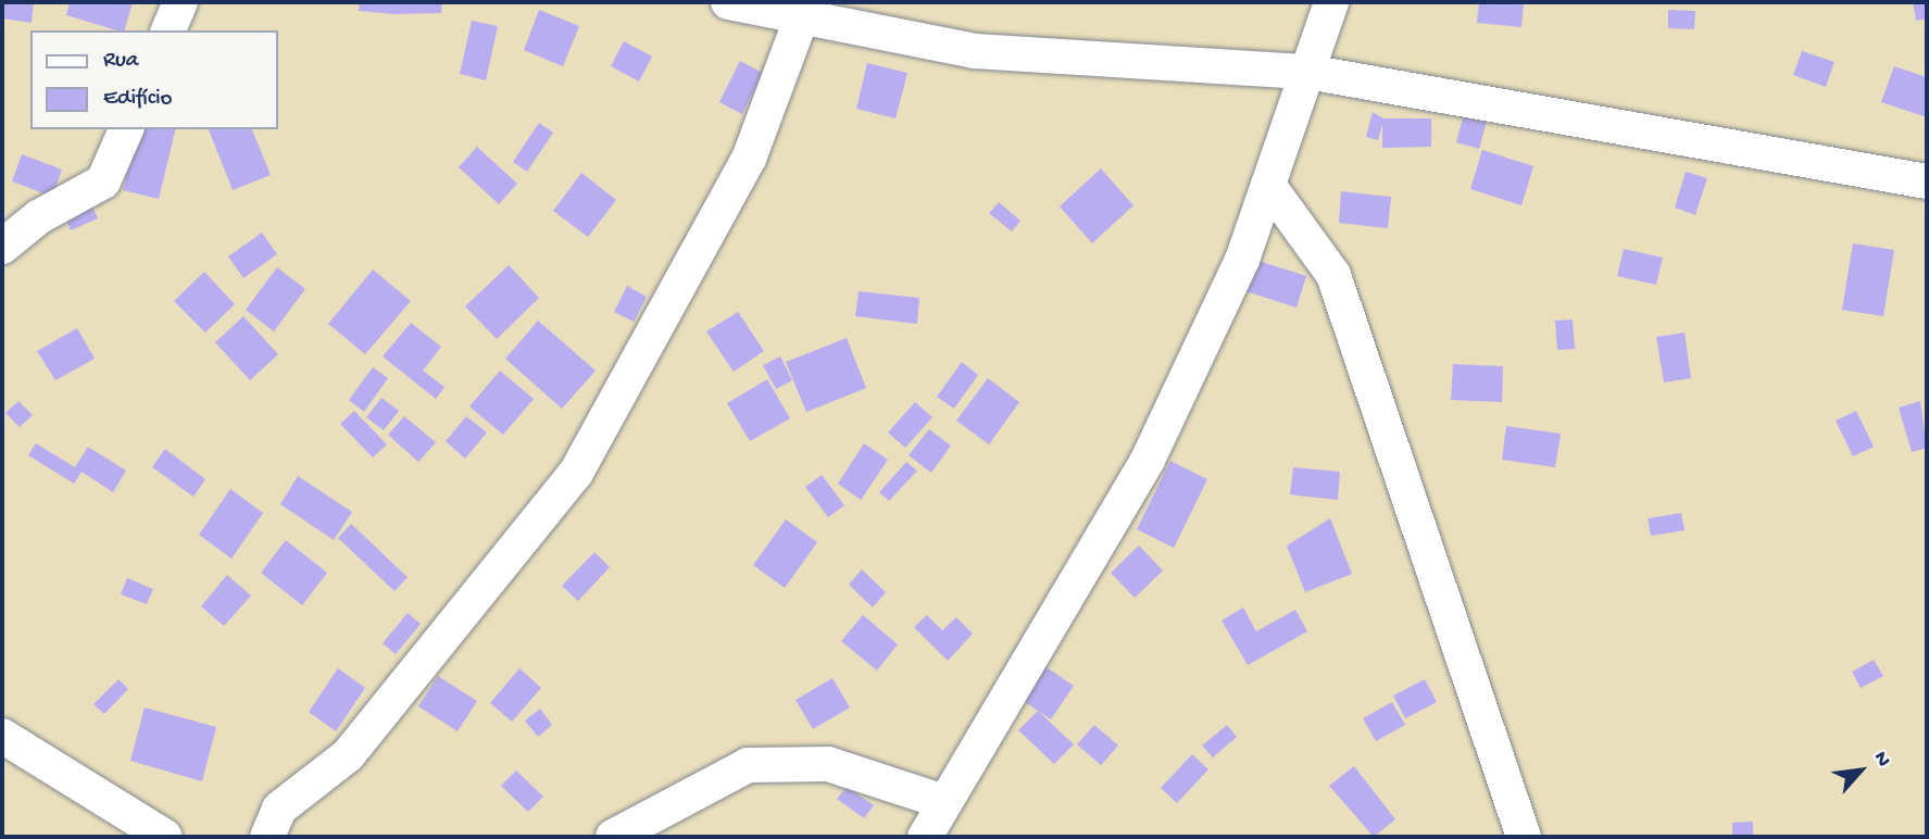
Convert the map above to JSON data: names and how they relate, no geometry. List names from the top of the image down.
{
  "legend": ["Rua", "Edifício"],
  "north": "top right"
}
